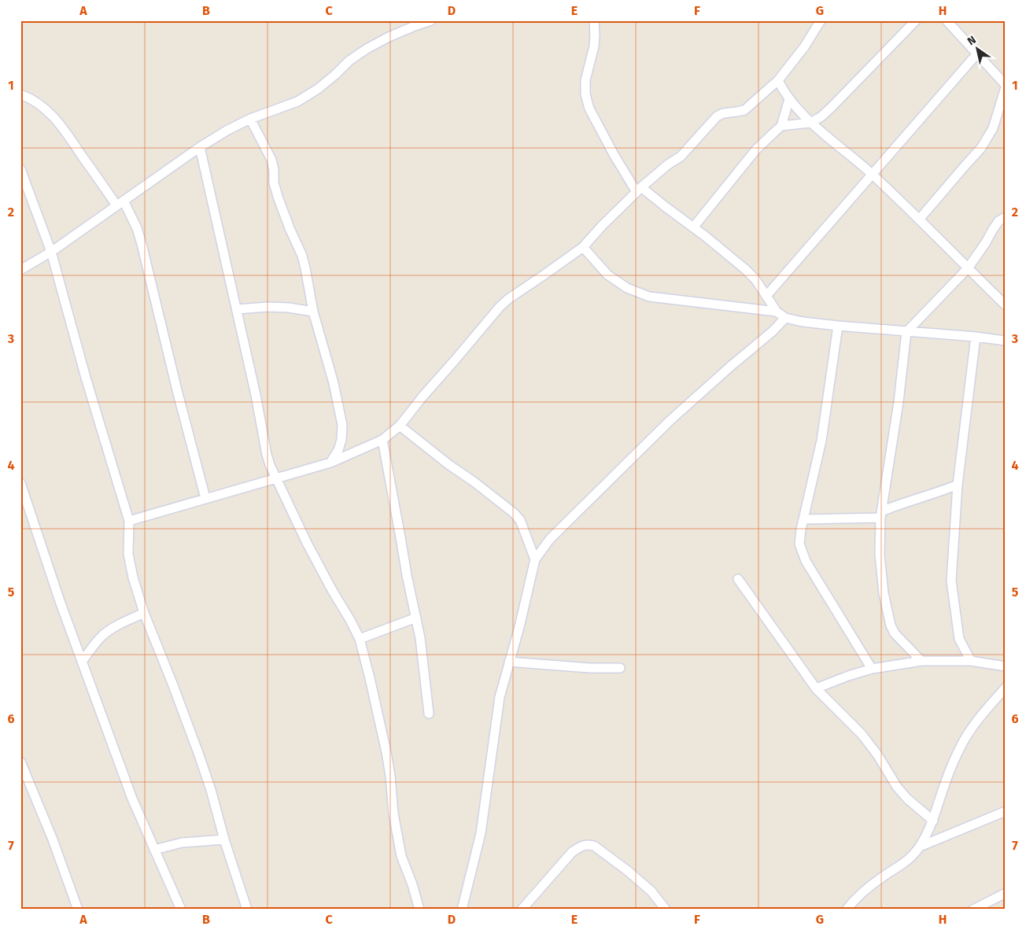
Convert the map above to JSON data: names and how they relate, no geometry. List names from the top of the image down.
{
  "north": "top left",
  "grid": {
    "columns": [
      "A",
      "B",
      "C",
      "D",
      "E",
      "F",
      "G",
      "H"
    ],
    "rows": [
      "1",
      "2",
      "3",
      "4",
      "5",
      "6",
      "7"
    ]
  }
}
